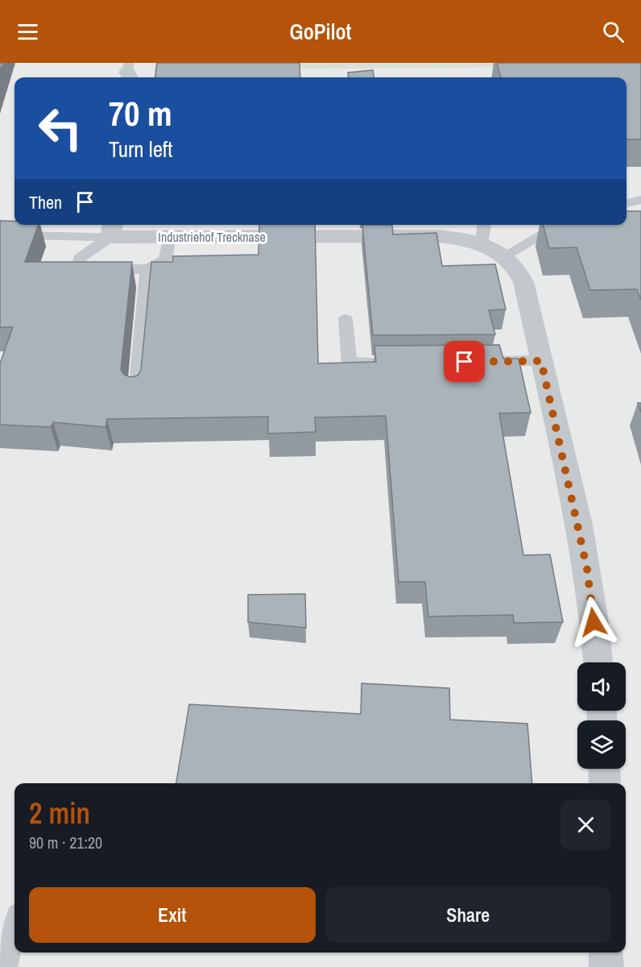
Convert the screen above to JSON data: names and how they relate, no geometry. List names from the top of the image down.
{
  "streets": {
    "street": ["Industriehof Trecknase"]
  },
  "page": {
    "header": "GoPilot",
    "turn": ["70 m", "Turn left"],
    "then": "Then",
    "heading": ["2 min", "90 m · 21:20"],
    "buttons": ["Exit", "Share"]
  }
}
